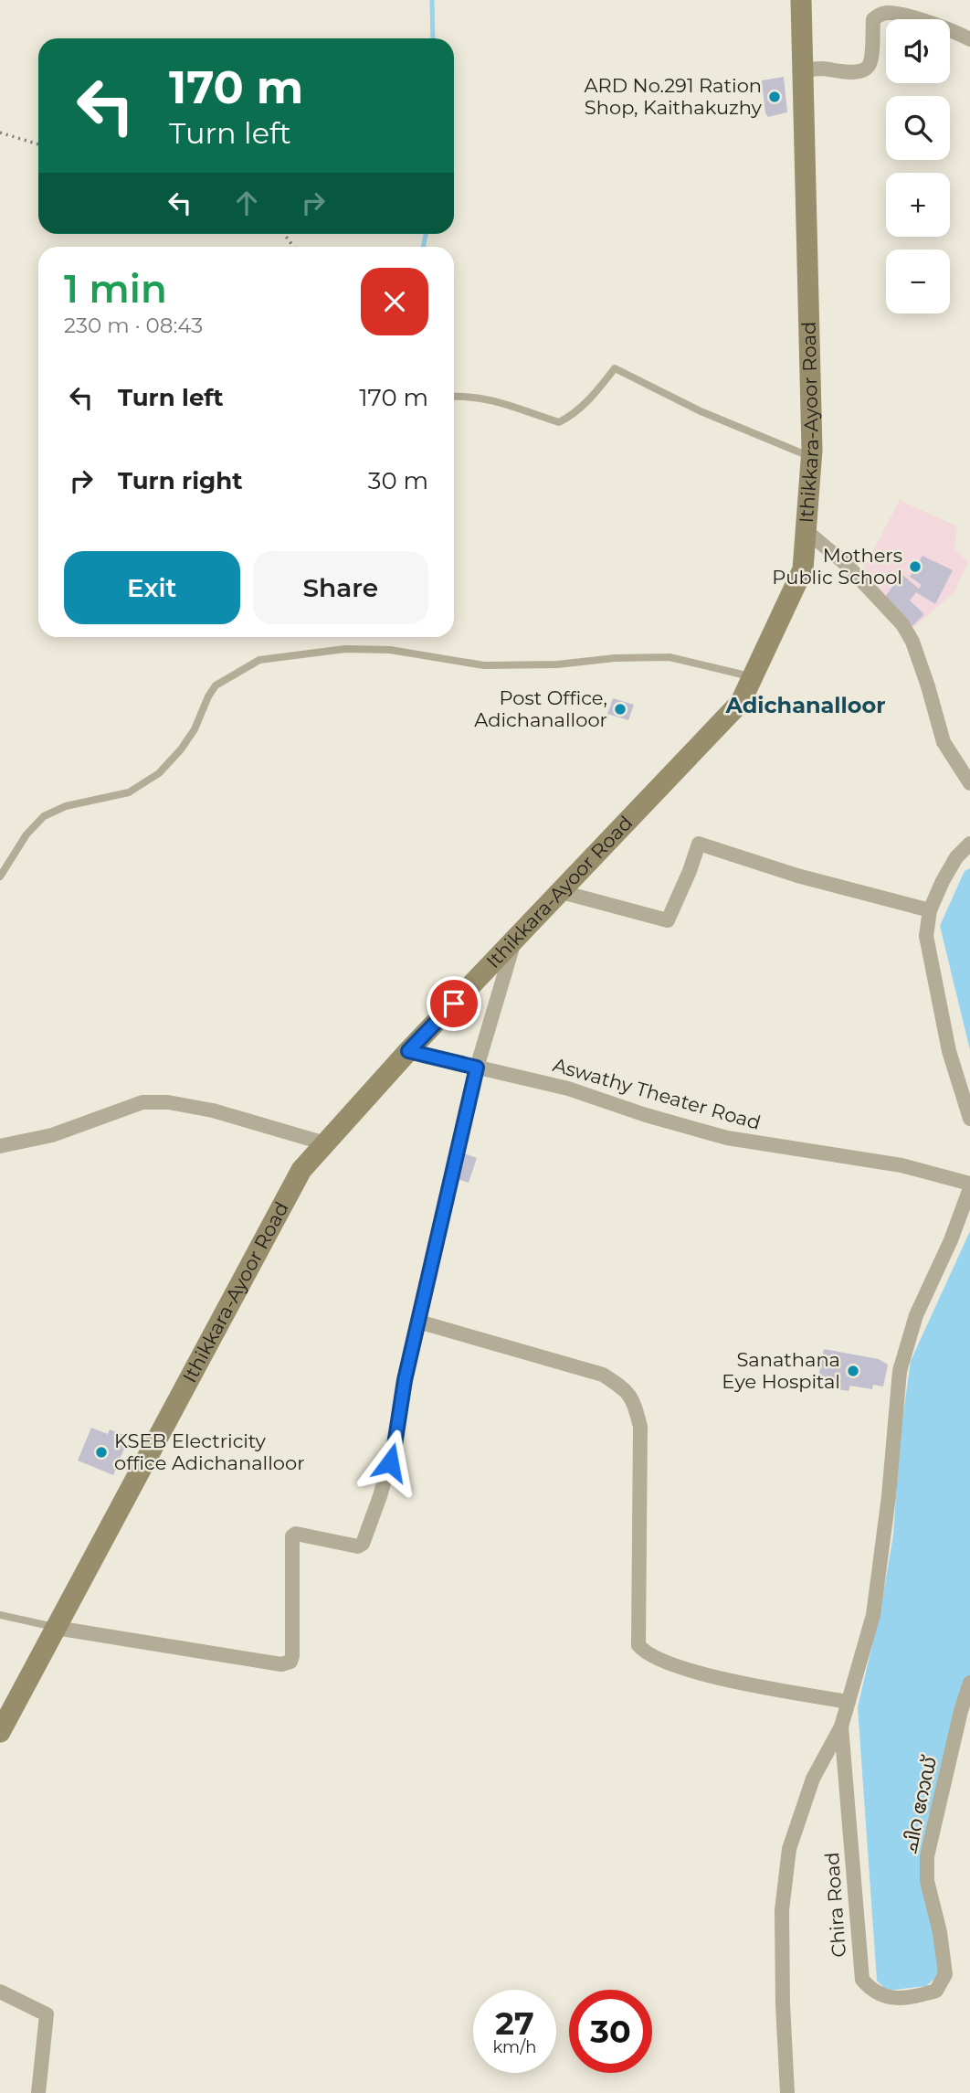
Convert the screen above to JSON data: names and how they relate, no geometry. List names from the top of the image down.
{
  "streets": {
    "main road": ["Ithikkara-Ayoor Road"],
    "street": ["Aswathy Theater Road", "ചിറ റോഡ്", "Chira Road"]
  },
  "crossings": [
    ["Ithikkara-Ayoor Road", "Aswathy Theater Road"],
    ["ചിറ റോഡ്", "Chira Road"]
  ],
  "districts": ["Adichanalloor"],
  "places": [
    "ARD No.291 Ration Shop, Kaithakuzhy",
    "Mothers Public School",
    "Post Office, Adichanalloor",
    "Sanathana Eye Hospital",
    "KSEB Electricity office Adichanalloor"
  ],
  "page": {
    "map_buttons": ["+", "−"],
    "turn": ["170 m", "Turn left"],
    "heading": ["1 min", "230 m · 08:43"],
    "list": [
      {
        "name": "Turn left",
        "value": "170 m"
      },
      {
        "name": "Turn right",
        "value": "30 m"
      }
    ],
    "buttons": ["Exit", "Share"],
    "speed": "27 km/h",
    "limit": "30"
  }
}
